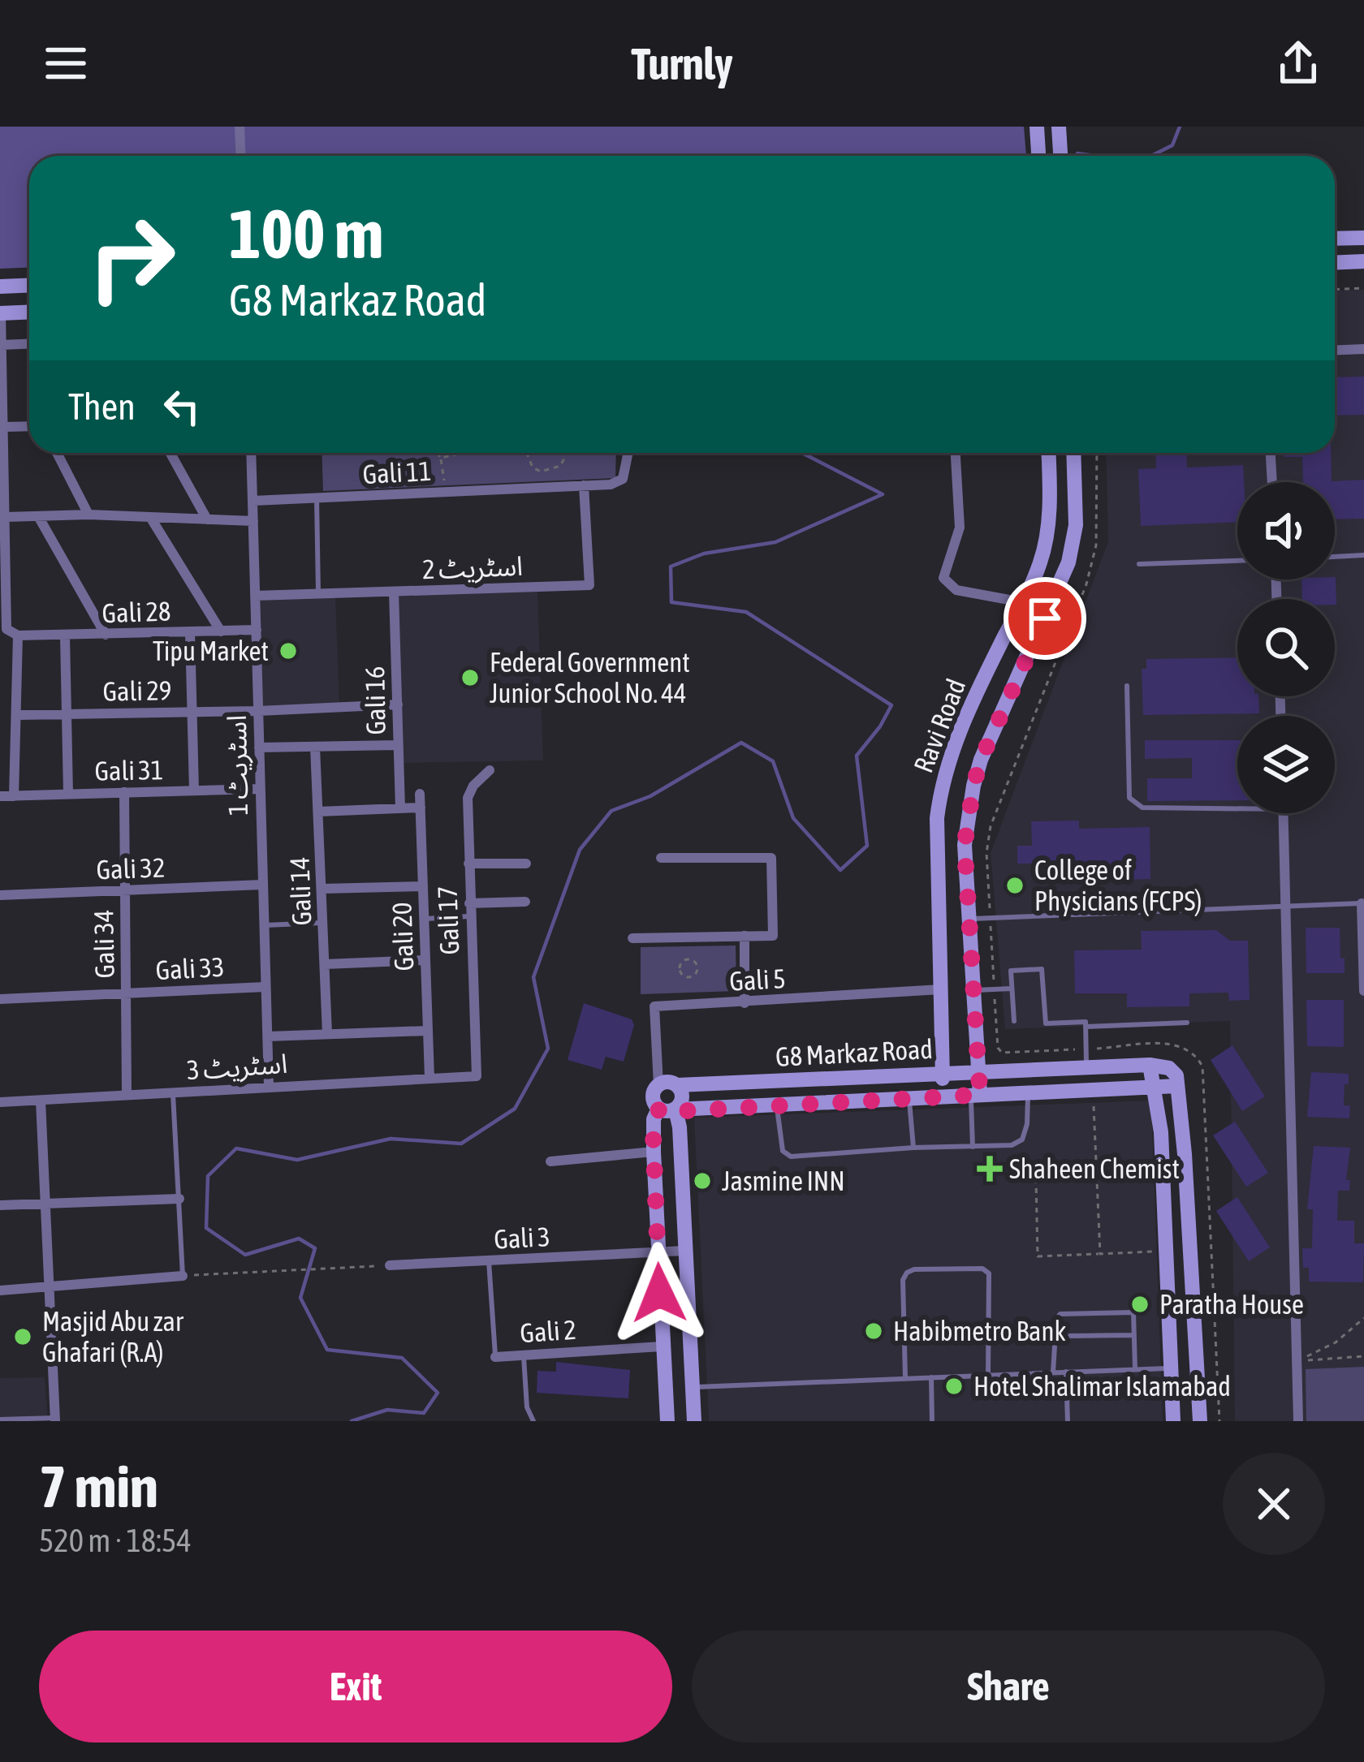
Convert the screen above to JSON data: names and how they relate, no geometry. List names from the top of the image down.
{
  "streets": {
    "street": [
      "Gali 11",
      "اسٹریٹ 2",
      "Gali 28",
      "Gali 29",
      "Gali 16",
      "Ravi Road",
      "اسٹریٹ 1",
      "Gali 31",
      "Gali 32",
      "Gali 14",
      "Gali 17",
      "Gali 20",
      "Gali 34",
      "Gali 33",
      "Gali 5",
      "G8 Markaz Road",
      "اسٹریٹ 3",
      "Gali 3",
      "Gali 2"
    ]
  },
  "crossings": [
    ["Gali 11", "اسٹریٹ 2"],
    ["Gali 11", "اسٹریٹ 1"],
    ["اسٹریٹ 2", "Gali 16"],
    ["اسٹریٹ 2", "اسٹریٹ 1"],
    ["Gali 28", "اسٹریٹ 1"],
    ["Gali 29", "Gali 16"],
    ["Gali 29", "اسٹریٹ 1"],
    ["Ravi Road", "Gali 5"],
    ["Ravi Road", "G8 Markaz Road"],
    ["اسٹریٹ 1", "Gali 31"],
    ["اسٹریٹ 1", "Gali 32"],
    ["اسٹریٹ 1", "Gali 33"],
    ["اسٹریٹ 1", "اسٹریٹ 3"],
    ["Gali 31", "Gali 34"],
    ["Gali 32", "Gali 34"],
    ["Gali 17", "اسٹریٹ 3"],
    ["Gali 20", "اسٹریٹ 3"],
    ["Gali 34", "Gali 33"],
    ["Gali 34", "اسٹریٹ 3"],
    ["Gali 5", "G8 Markaz Road"]
  ],
  "places": {
    "other": [
      "Tipu Market",
      "Federal Government Junior School No. 44",
      "College of Physicians (FCPS)",
      "Jasmine INN",
      "Paratha House",
      "Habibmetro Bank",
      "Masjid Abu zar Ghafari (R.A)",
      "Hotel Shalimar Islamabad"
    ],
    "health": ["Shaheen Chemist"]
  },
  "page": {
    "header": "Turnly",
    "turn": ["100 m", "G8 Markaz Road"],
    "then": "Then",
    "heading": ["7 min", "520 m · 18:54"],
    "buttons": ["Exit", "Share"]
  }
}
